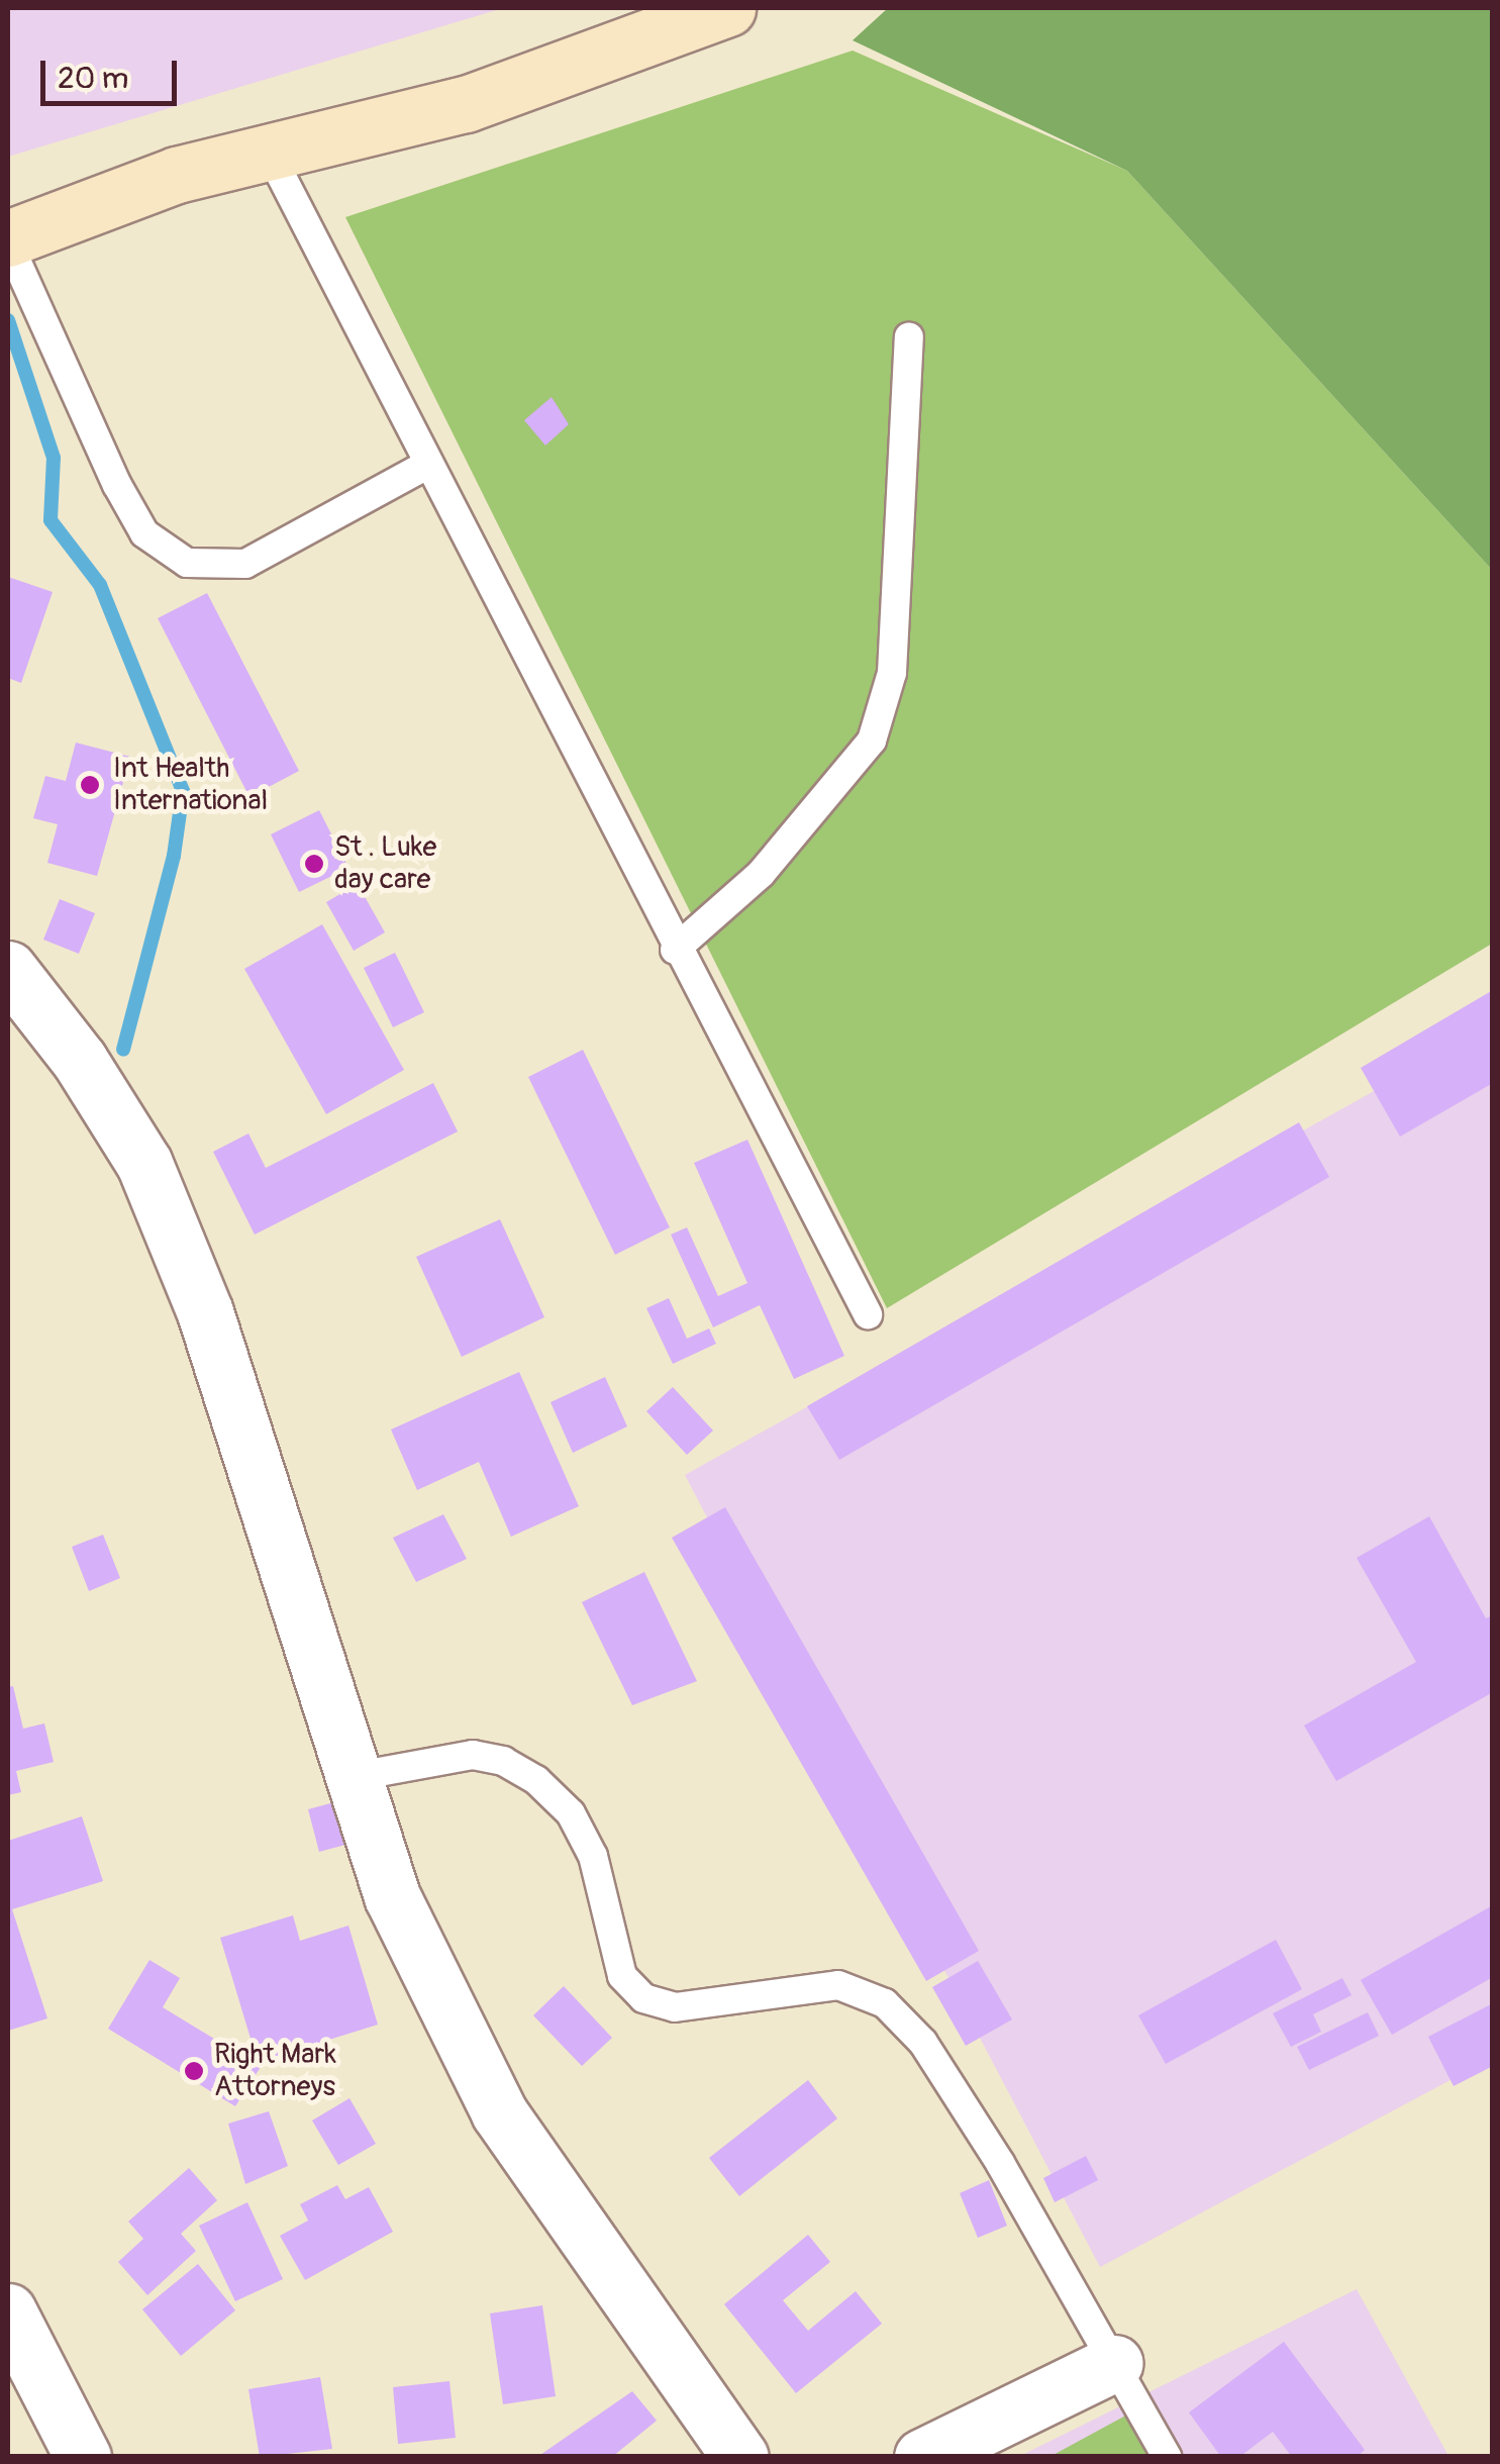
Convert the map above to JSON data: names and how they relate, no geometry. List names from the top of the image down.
{
  "places": ["Int Health International", "St . Luke day care", "Right Mark Attorneys"],
  "scale_bar": "20 m"
}
